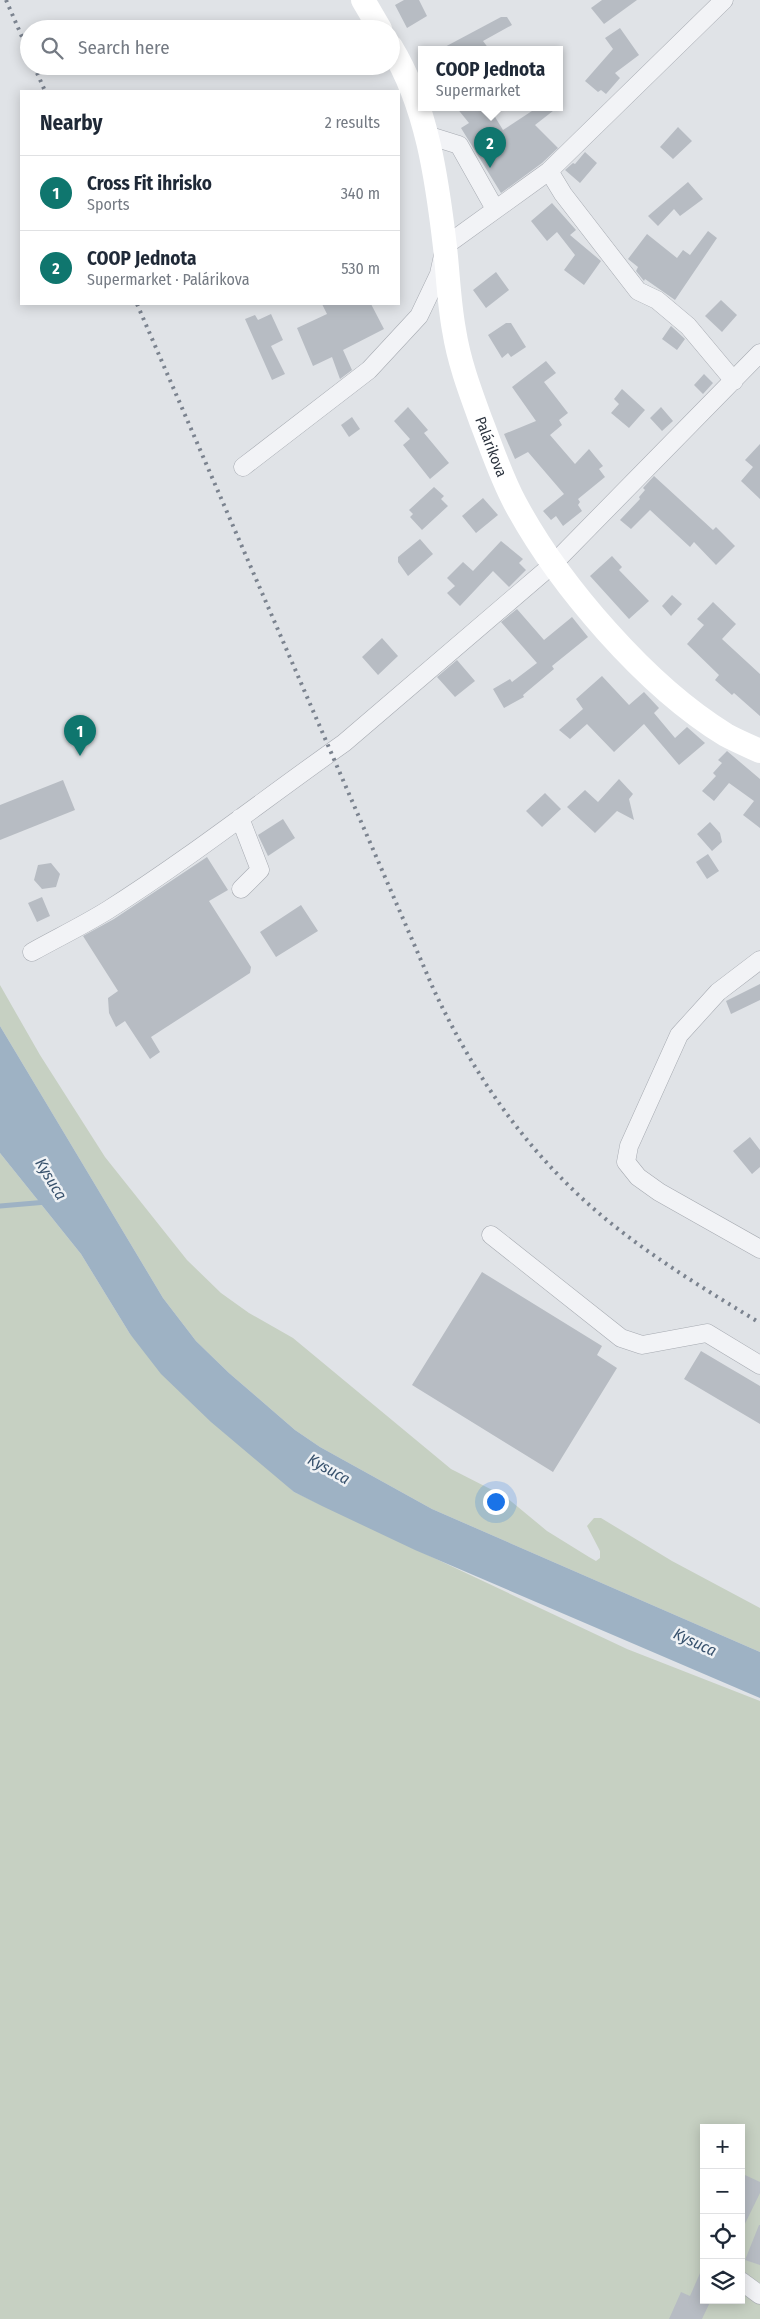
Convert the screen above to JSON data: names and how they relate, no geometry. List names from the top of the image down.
{
  "streets": {
    "main road": ["Palárikova"]
  },
  "water": ["Kysuca"],
  "page": {
    "search": "Search here",
    "popup": ["COOP Jednota", "Supermarket"],
    "heading": ["Nearby", "2 results"],
    "pins": ["2", "1"],
    "list": [
      {
        "mark": "1",
        "name": "Cross Fit ihrisko",
        "note": "Sports",
        "value": "340 m"
      },
      {
        "mark": "2",
        "name": "COOP Jednota",
        "note": "Supermarket · Palárikova",
        "value": "530 m"
      }
    ],
    "map_buttons": ["+", "−"]
  }
}
